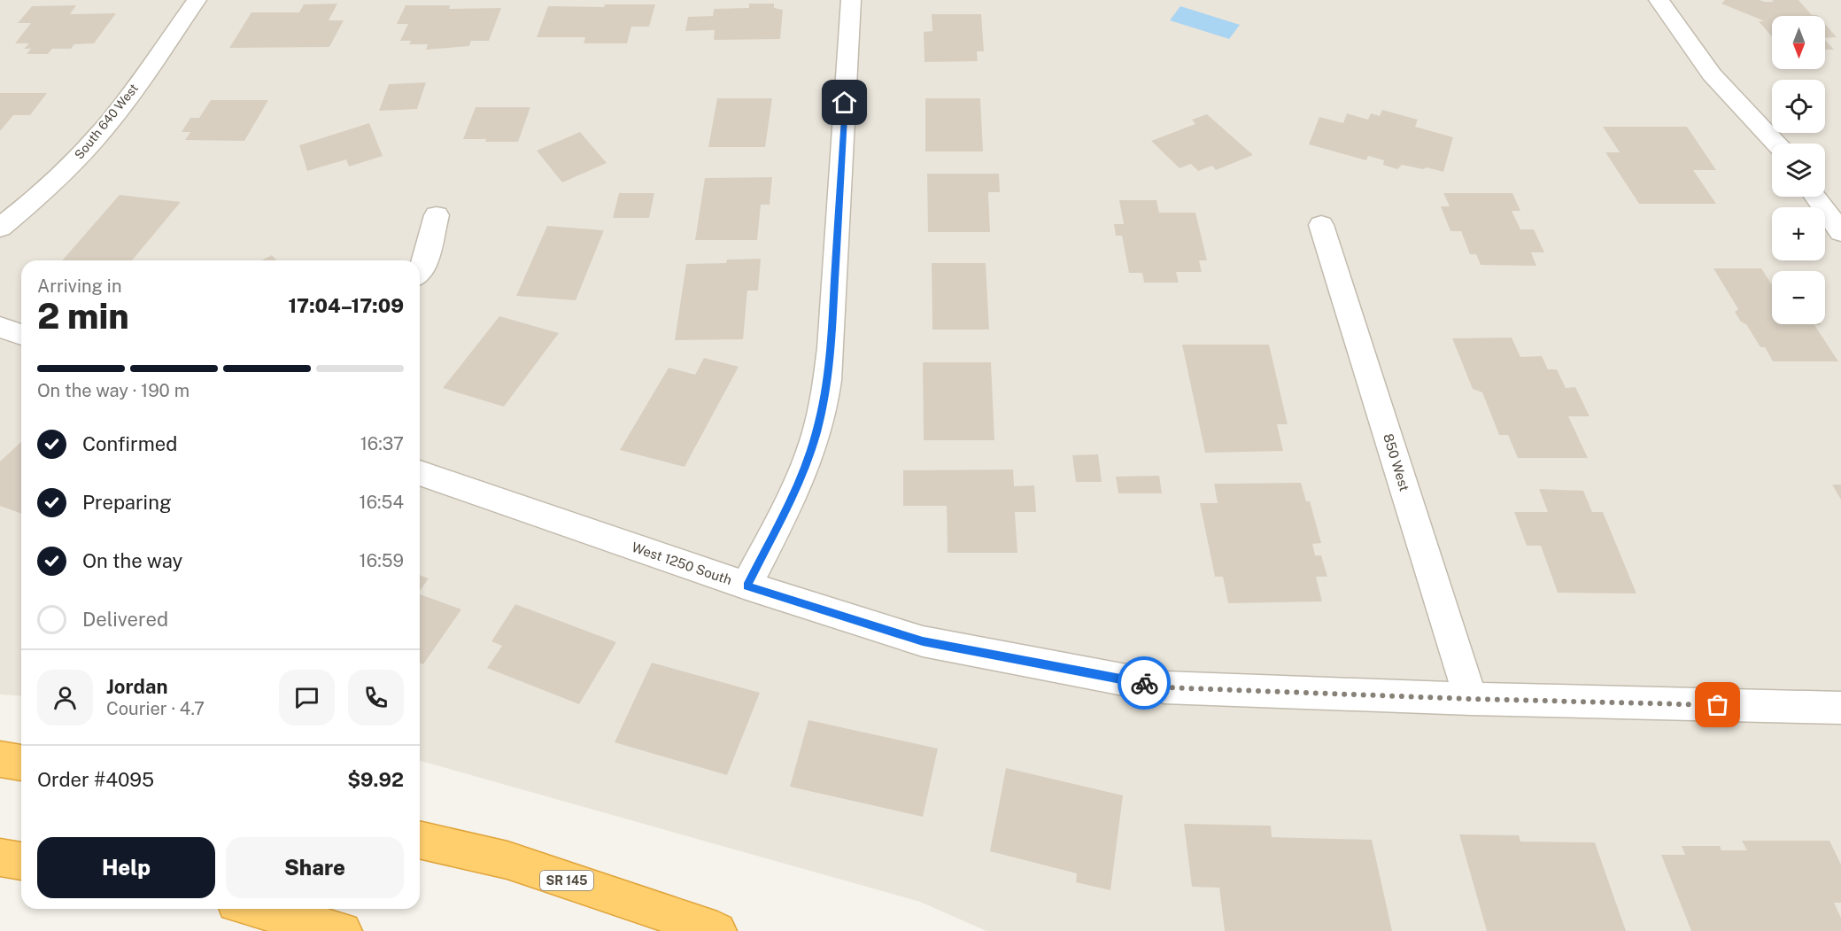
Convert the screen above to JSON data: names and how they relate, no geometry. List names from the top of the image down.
{
  "streets": {
    "highway": ["SR 145"],
    "street": ["South 640 West", "850 West", "West 1250 South"]
  },
  "crossings": [
    ["850 West", "West 1250 South"]
  ],
  "north": "bottom",
  "page": {
    "map_buttons": ["+", "−"],
    "heading": ["2 min", "Arriving in", "17:04–17:09"],
    "panel": [
      "Jordan",
      "Courier · 4.7",
      "Order #4095",
      "$9.92"
    ],
    "bar": "On the way · 190 m",
    "list": [
      ["Confirmed", "16:37"],
      ["Preparing", "16:54"],
      ["On the way", "16:59"],
      "Delivered"
    ],
    "buttons": ["Help", "Share"]
  }
}
